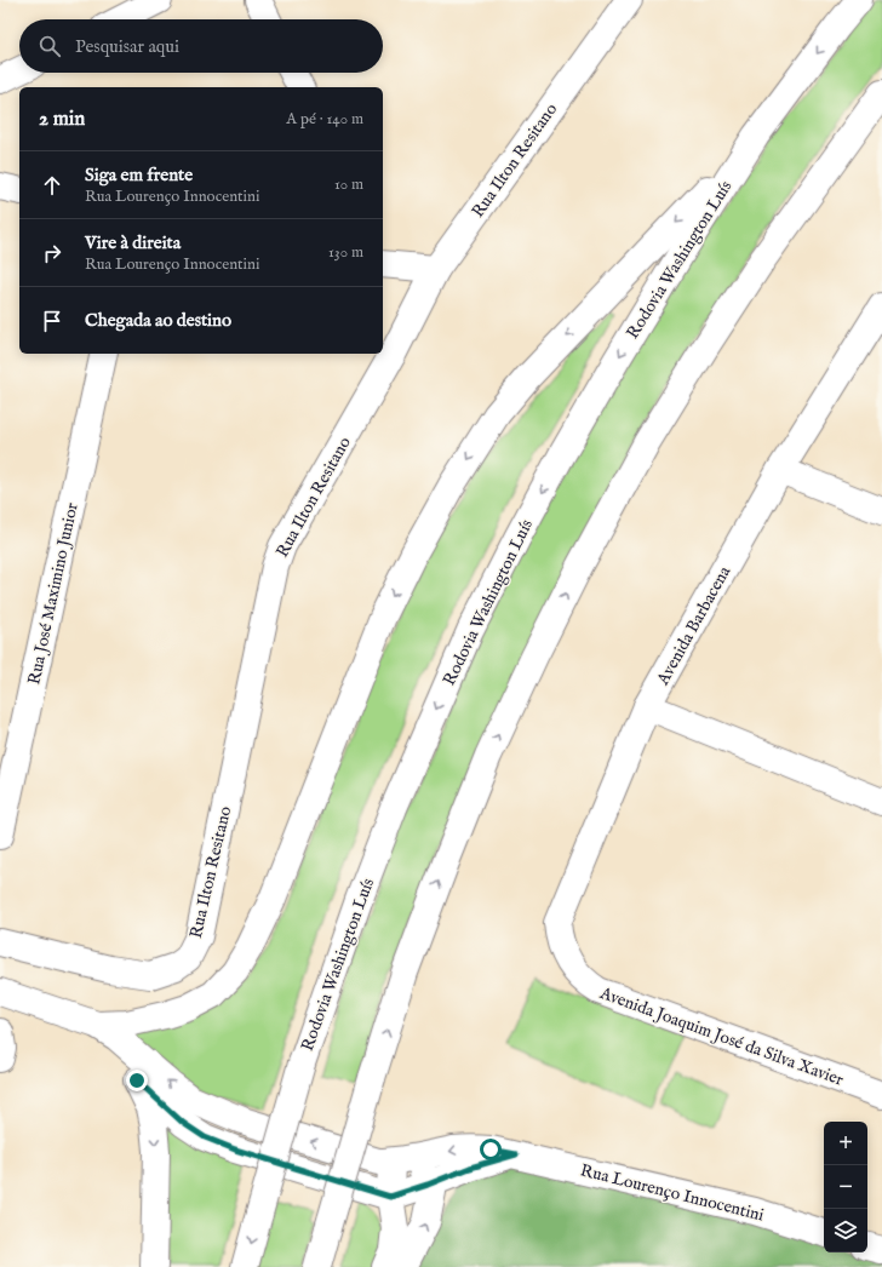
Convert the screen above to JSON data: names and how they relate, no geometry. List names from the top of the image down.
{
  "streets": {
    "main road": [
      "Rua Ilton Resitano",
      "Rodovia Washington Luís",
      "Rua José Maximino Junior",
      "Avenida Barbacena",
      "Avenida Joaquim José da Silva Xavier",
      "Rua Lourenço Innocentini"
    ]
  },
  "crossings": [
    ["Avenida Barbacena", "Avenida Joaquim José da Silva Xavier"]
  ],
  "page": {
    "search": "Pesquisar aqui",
    "heading": ["2 min", "A pé · 140 m"],
    "list": [
      ["Siga em frente", "Rua Lourenço Innocentini", "10 m"],
      ["Vire à direita", "Rua Lourenço Innocentini", "130 m"],
      "Chegada ao destino"
    ],
    "map_buttons": ["+", "−"]
  }
}
